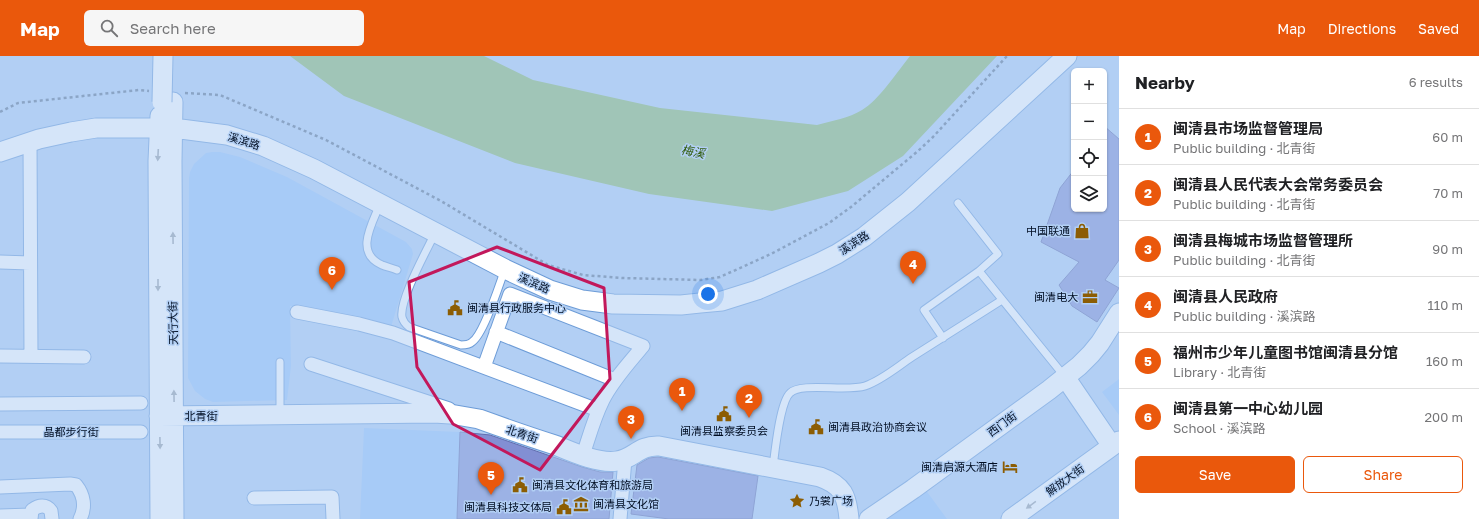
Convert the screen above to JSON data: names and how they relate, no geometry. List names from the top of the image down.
{
  "streets": {
    "street": [
      "溪滨路",
      "天行大街",
      "北青街",
      "西门街",
      "晶都步行街",
      "解放大街"
    ]
  },
  "crossings": [
    ["溪滨路", "天行大街"],
    ["天行大街", "北青街"]
  ],
  "water": ["梅溪"],
  "places": {
    "shop": ["中国联通"],
    "office": ["闽清电大"],
    "public building": [
      "闽清县行政服务中心",
      "闽清县监察委员会",
      "闽清县政治协商会议",
      "闽清县文化体育和旅游局",
      "闽清县科技文体局"
    ],
    "hotel": ["闽清启源大酒店"],
    "place": ["乃裳广场"],
    "museum": ["闽清县文化馆"]
  },
  "page": {
    "header": "Map",
    "search": "Search here",
    "nav": ["Map", "Directions", "Saved"],
    "heading": ["Nearby", "6 results"],
    "map_buttons": ["+", "−"],
    "list": [
      {
        "mark": "1",
        "name": "闽清县市场监督管理局",
        "note": "Public building · 北青街",
        "value": "60 m"
      },
      {
        "mark": "2",
        "name": "闽清县人民代表大会常务委员会",
        "note": "Public building · 北青街",
        "value": "70 m"
      },
      {
        "mark": "3",
        "name": "闽清县梅城市场监督管理所",
        "note": "Public building · 北青街",
        "value": "90 m"
      },
      {
        "mark": "4",
        "name": "闽清县人民政府",
        "note": "Public building · 溪滨路",
        "value": "110 m"
      },
      {
        "mark": "5",
        "name": "福州市少年儿童图书馆闽清县分馆",
        "note": "Library · 北青街",
        "value": "160 m"
      },
      {
        "mark": "6",
        "name": "闽清县第一中心幼儿园",
        "note": "School · 溪滨路",
        "value": "200 m"
      }
    ],
    "pins": [
      "4",
      "6",
      "1",
      "2",
      "3",
      "5"
    ],
    "buttons": ["Save", "Share"]
  }
}
